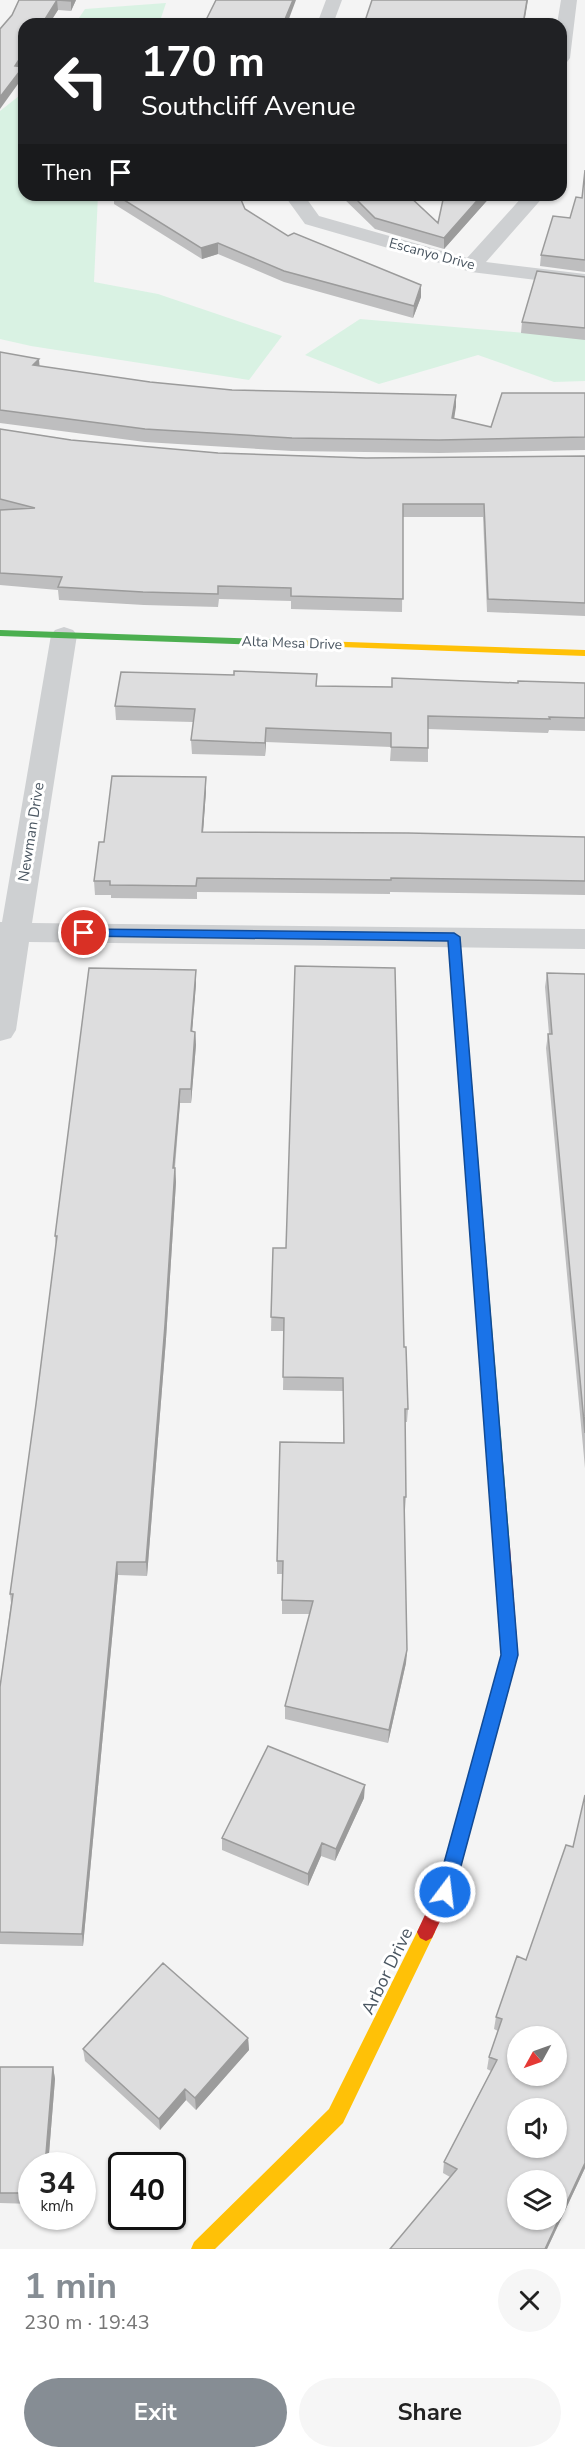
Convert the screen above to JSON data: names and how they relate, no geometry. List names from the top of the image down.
{
  "streets": {
    "street": [
      "Escanyo Drive",
      "Alta Mesa Drive",
      "Newman Drive",
      "Arbor Drive"
    ]
  },
  "crossings": [
    ["Alta Mesa Drive", "Newman Drive"]
  ],
  "north": "bottom left",
  "page": {
    "turn": ["170 m", "Southcliff Avenue"],
    "then": "Then",
    "speed": "34 km/h",
    "limit": "40",
    "heading": ["1 min", "230 m · 19:43"],
    "buttons": ["Exit", "Share"]
  }
}
